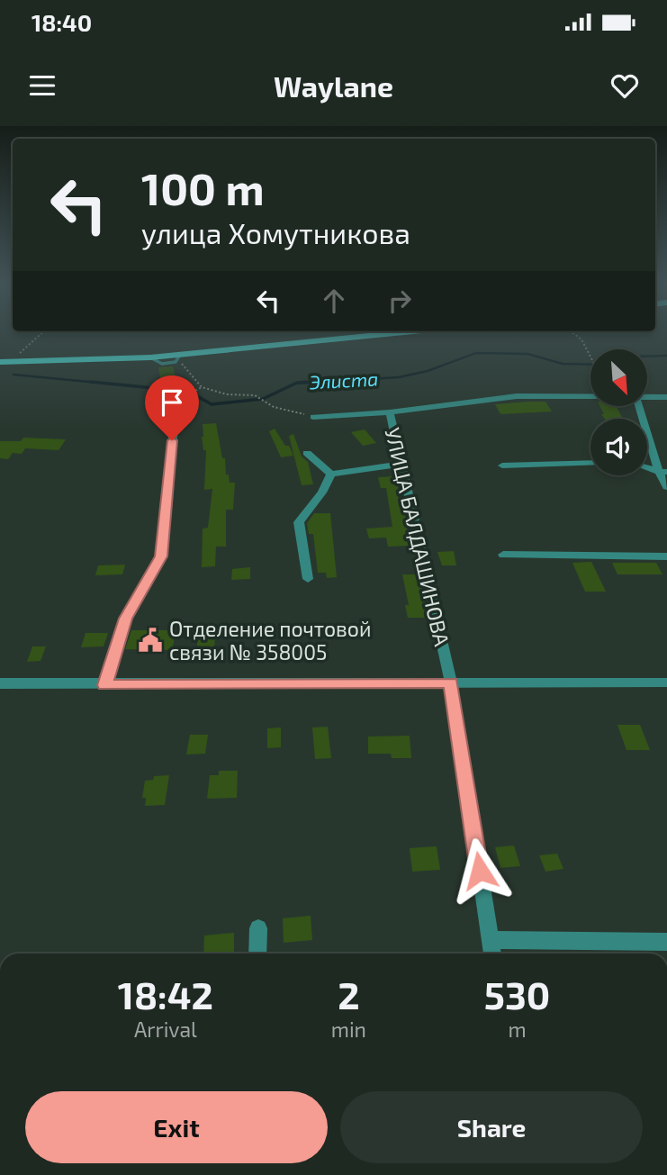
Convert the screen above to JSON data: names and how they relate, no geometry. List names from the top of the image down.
{
  "streets": {
    "street": ["УЛИЦА БАЛДАШИНОВА"]
  },
  "water": ["Элиста"],
  "places": {
    "public building": ["Отделение почтовой связи № 358005"]
  },
  "north": "bottom right",
  "page": {
    "status": "18:40",
    "header": "Waylane",
    "turn": ["100 m", "улица Хомутникова"],
    "eta": [
      "18:42",
      "Arrival",
      "2",
      "min",
      "530",
      "m"
    ],
    "buttons": ["Exit", "Share"]
  }
}
